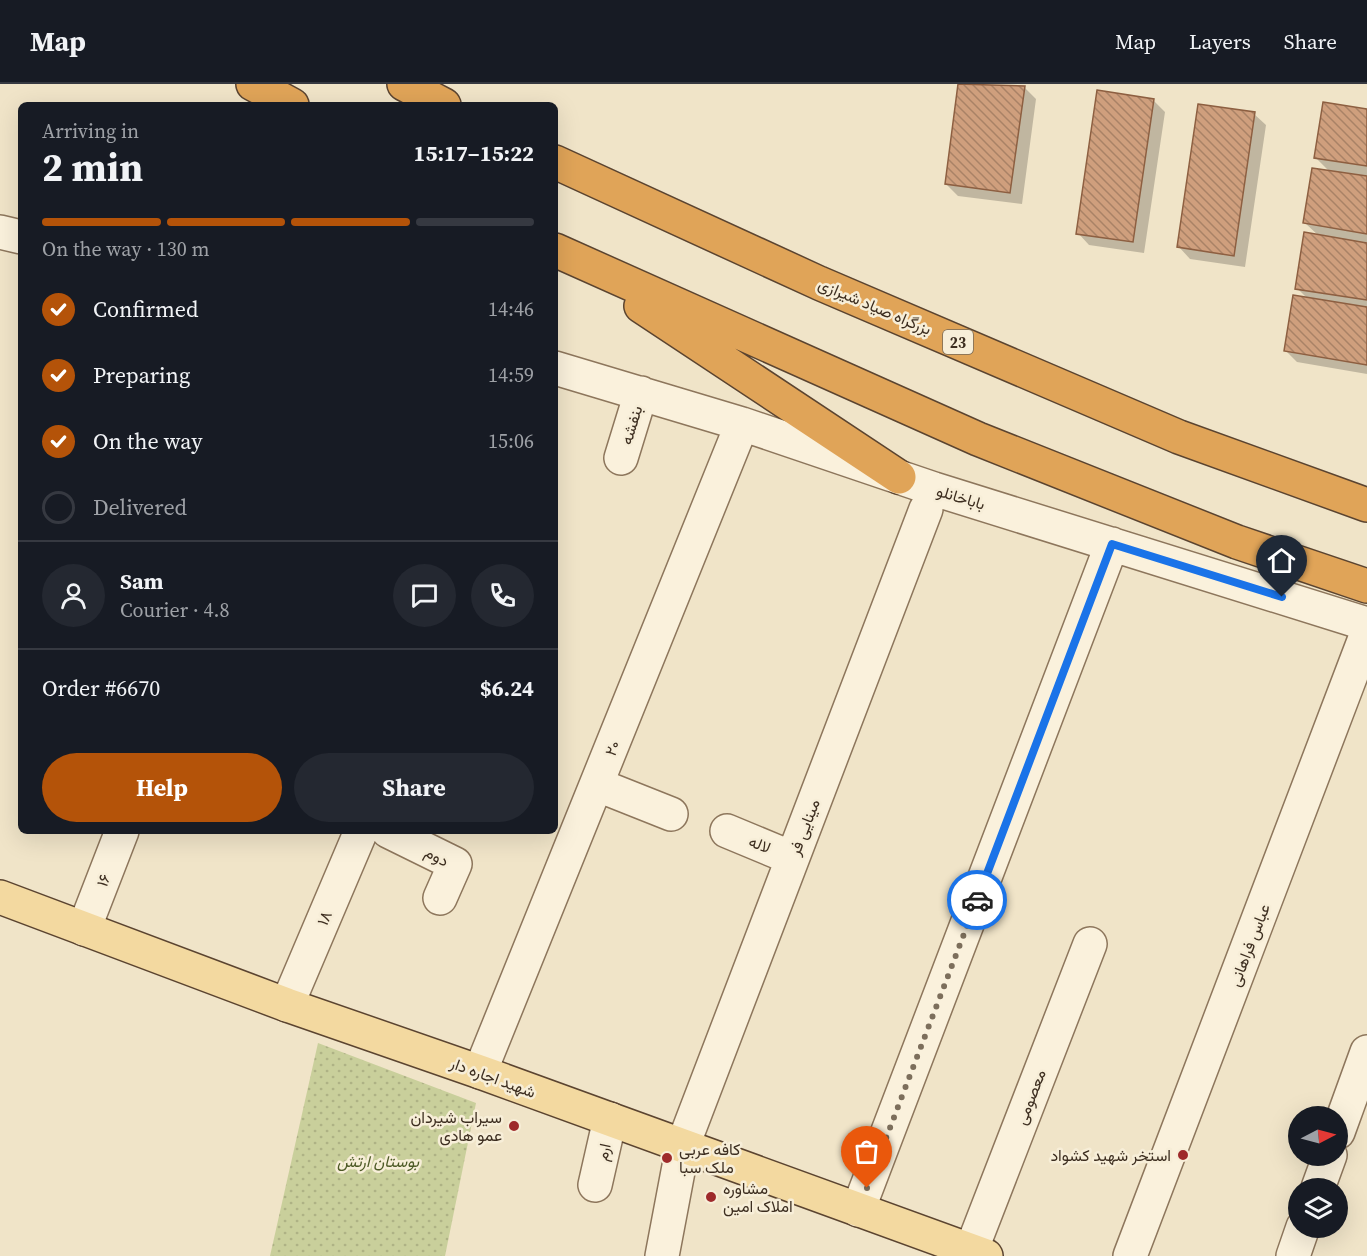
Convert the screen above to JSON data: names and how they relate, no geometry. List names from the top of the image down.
{
  "streets": {
    "highway": ["بزرگراه صیاد شیرازی", "23"],
    "main road": ["شهید اجاره دار"],
    "street": [
      "بنفشه",
      "باباخانلو",
      "۲۰",
      "مینایی فر",
      "لاله",
      "دوم",
      "۱۶",
      "۱۸",
      "عباس فراهانی",
      "معصومی",
      "ارم"
    ]
  },
  "crossings": [
    ["بنفشه", "باباخانلو"],
    ["باباخانلو", "۲۰"],
    ["۲۰", "شهید اجاره دار"],
    ["مینایی فر", "لاله"],
    ["مینایی فر", "شهید اجاره دار"],
    ["۱۶", "شهید اجاره دار"],
    ["۱۸", "شهید اجاره دار"],
    ["شهید اجاره دار", "معصومی"],
    ["شهید اجاره دار", "ارم"]
  ],
  "parks": ["بوستان ارتش"],
  "places": [
    "سیراب شیردان عمو هادی",
    "استخر شهید کشواد",
    "کافه عربی ملک سبا",
    "مشاوره املاک امین"
  ],
  "north": "right",
  "page": {
    "header": "Map",
    "nav": ["Map", "Layers", "Share"],
    "heading": ["2 min", "Arriving in", "15:17–15:22"],
    "panel": [
      "Sam",
      "Courier · 4.8",
      "Order #6670",
      "$6.24"
    ],
    "bar": "On the way · 130 m",
    "list": [
      ["Confirmed", "14:46"],
      ["Preparing", "14:59"],
      ["On the way", "15:06"],
      "Delivered"
    ],
    "buttons": ["Help", "Share"]
  }
}
